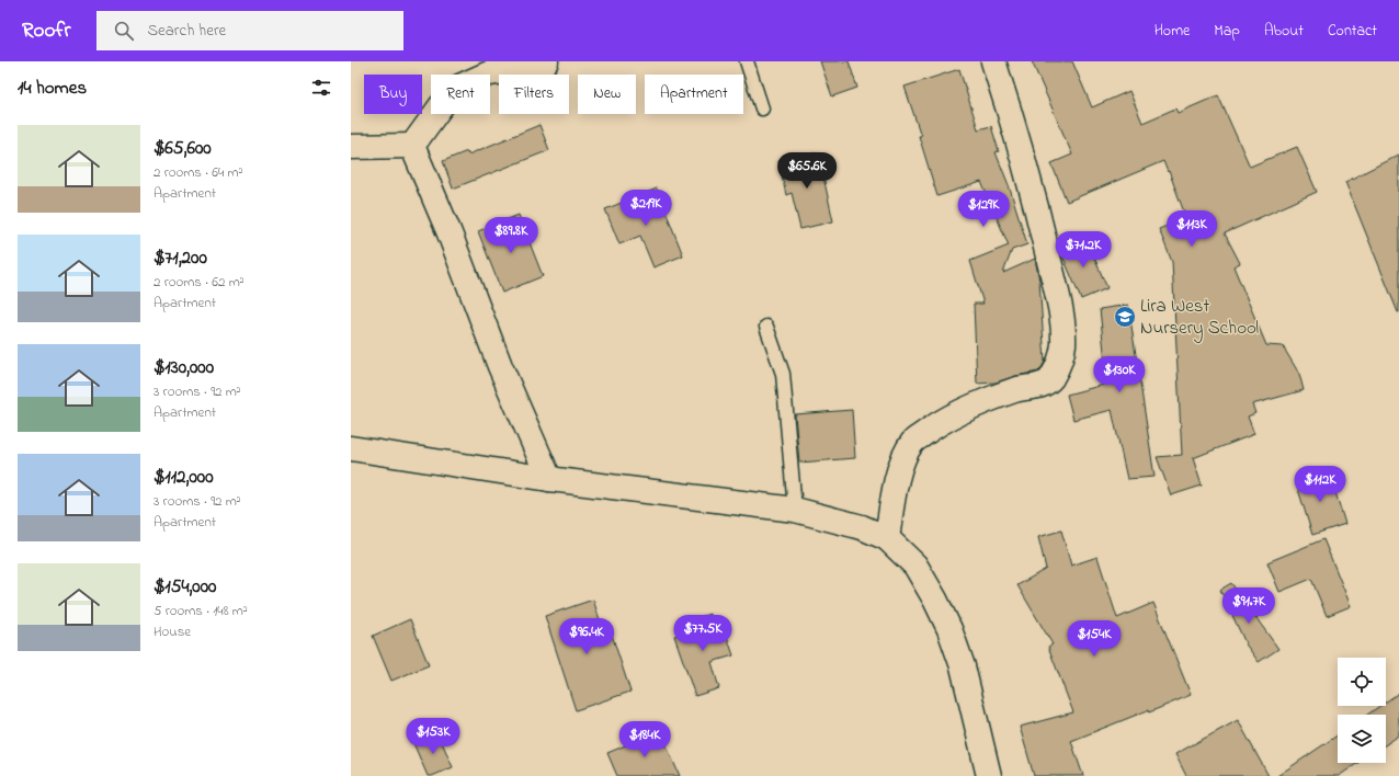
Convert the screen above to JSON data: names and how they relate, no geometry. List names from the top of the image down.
{
  "places": {
    "school or university": ["Lira West Nursery School"]
  },
  "page": {
    "header": "Roofr",
    "search": "Search here",
    "nav": [
      "Home",
      "Map",
      "About",
      "Contact"
    ],
    "heading": "14 homes",
    "chip": [
      "Buy",
      "Rent",
      "Filters",
      "New",
      "Apartment"
    ],
    "list": [
      {
        "name": "$65,600",
        "note": "2 rooms · 64 m² · Apartment"
      },
      {
        "name": "$71,200",
        "note": "2 rooms · 62 m² · Apartment"
      },
      {
        "name": "$130,000",
        "note": "3 rooms · 92 m² · Apartment"
      },
      {
        "name": "$112,000",
        "note": "3 rooms · 92 m² · Apartment"
      },
      {
        "name": "$154,000",
        "note": "5 rooms · 148 m² · House"
      }
    ],
    "price": [
      "$65.6K",
      "$219K",
      "$129K",
      "$113K",
      "$89.8K",
      "$71.2K",
      "$130K",
      "$112K",
      "$91.7K",
      "$77.5K",
      "$96.4K",
      "$154K",
      "$153K",
      "$184K"
    ]
  }
}
